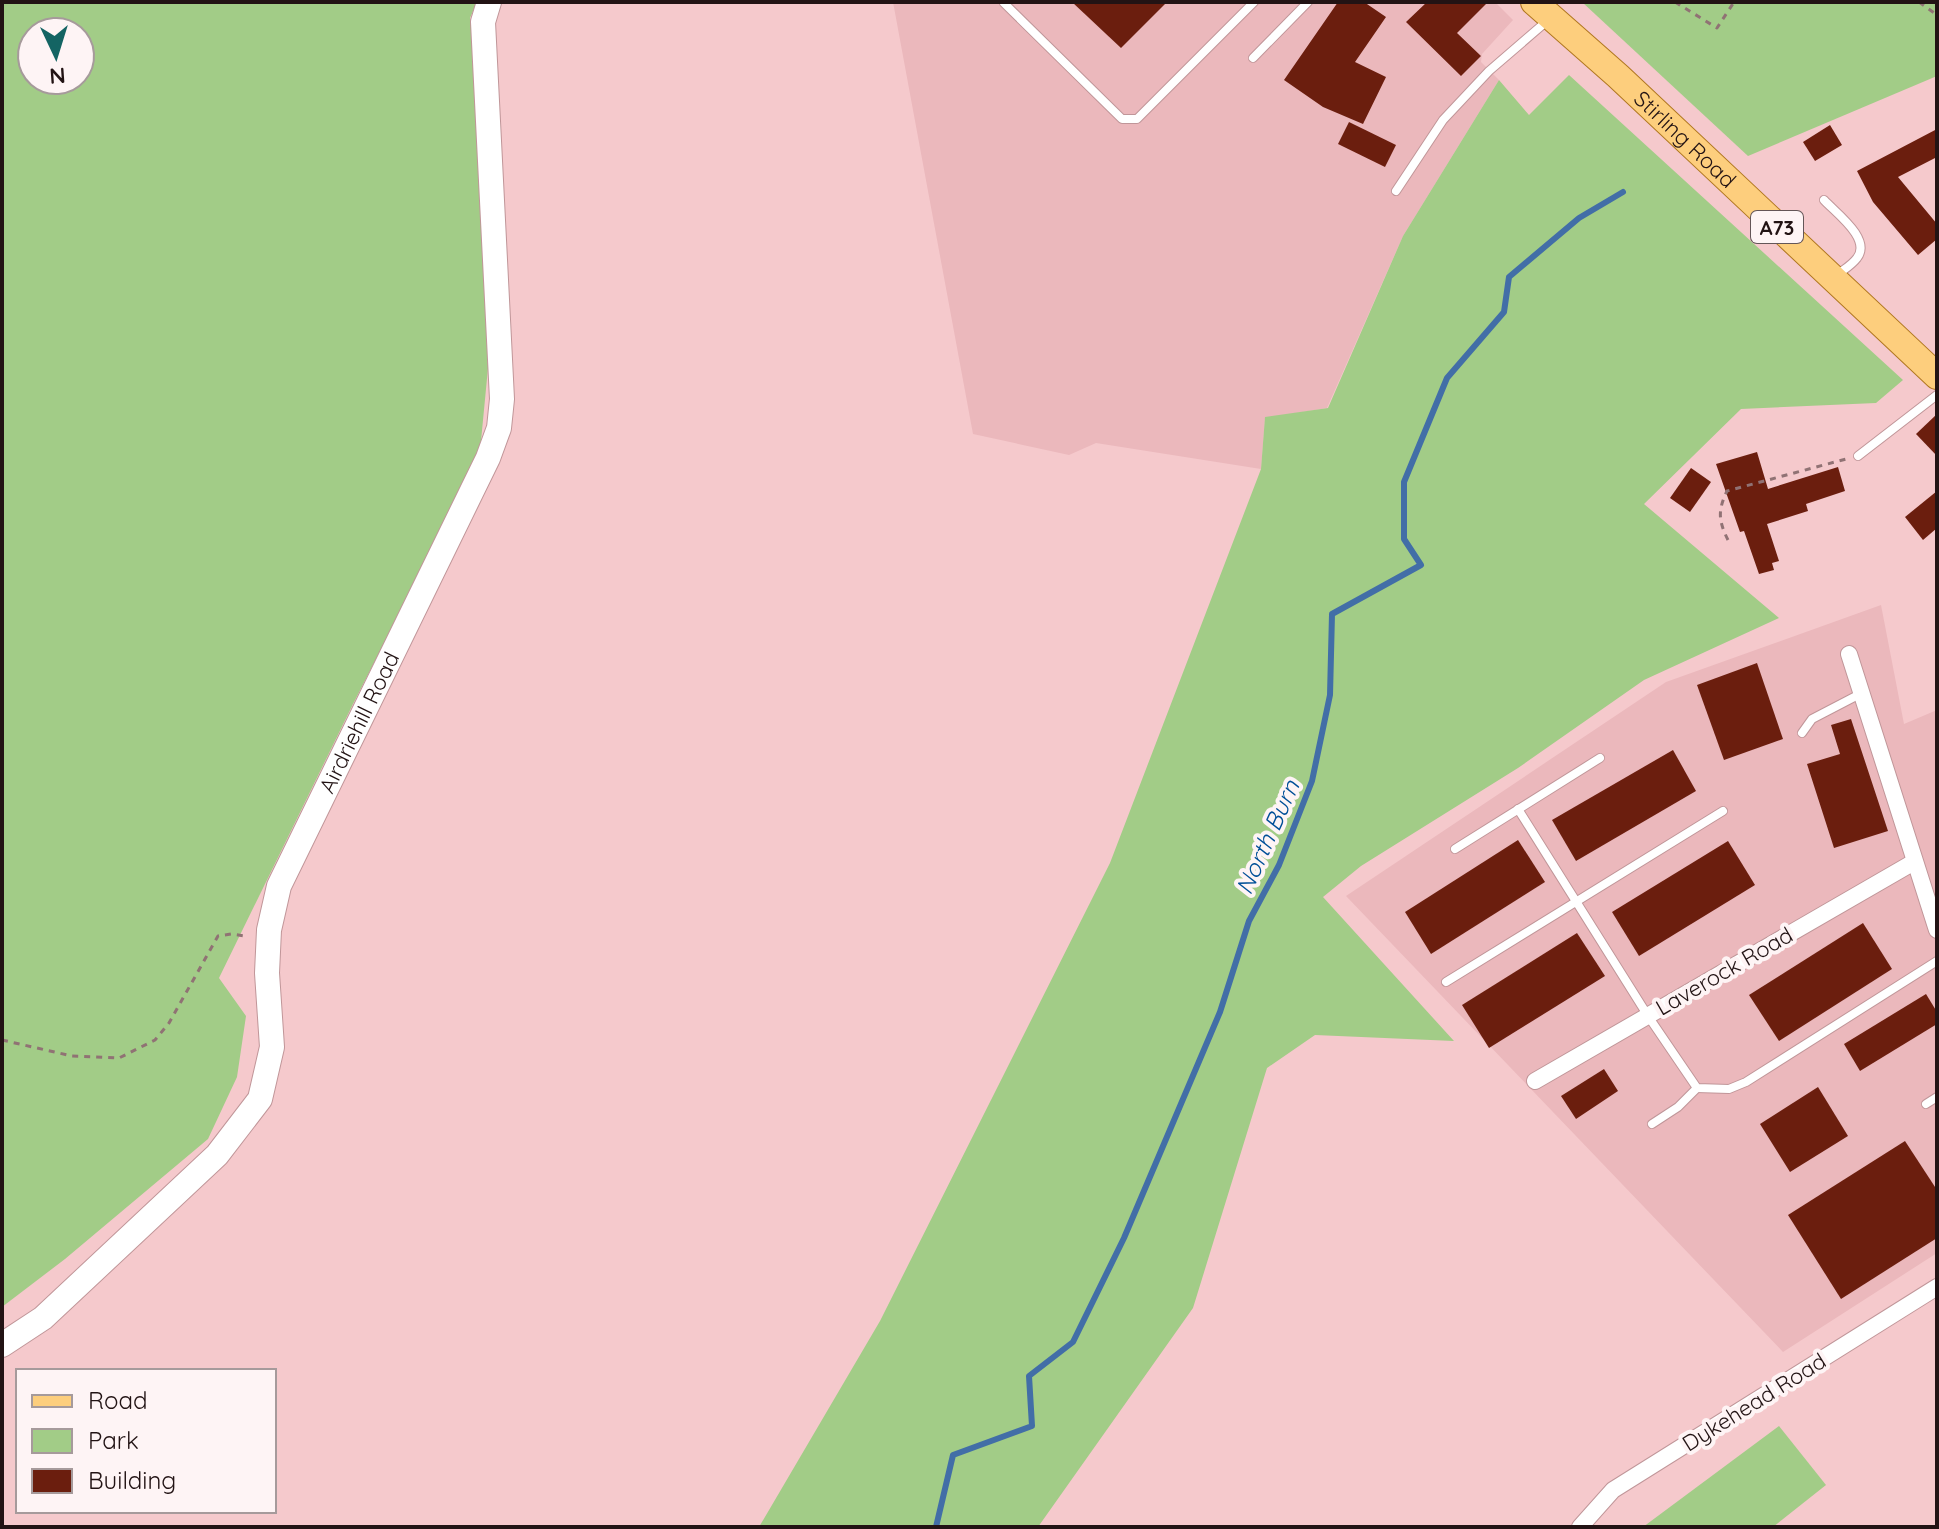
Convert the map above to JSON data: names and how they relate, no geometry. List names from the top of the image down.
{
  "streets": {
    "main road": ["Stirling Road", "A73"],
    "street": ["Airdriehill Road", "Laverock Road", "Dykehead Road"]
  },
  "water": ["North Burn"],
  "legend": ["Road", "Park", "Building"],
  "north": "bottom"
}
